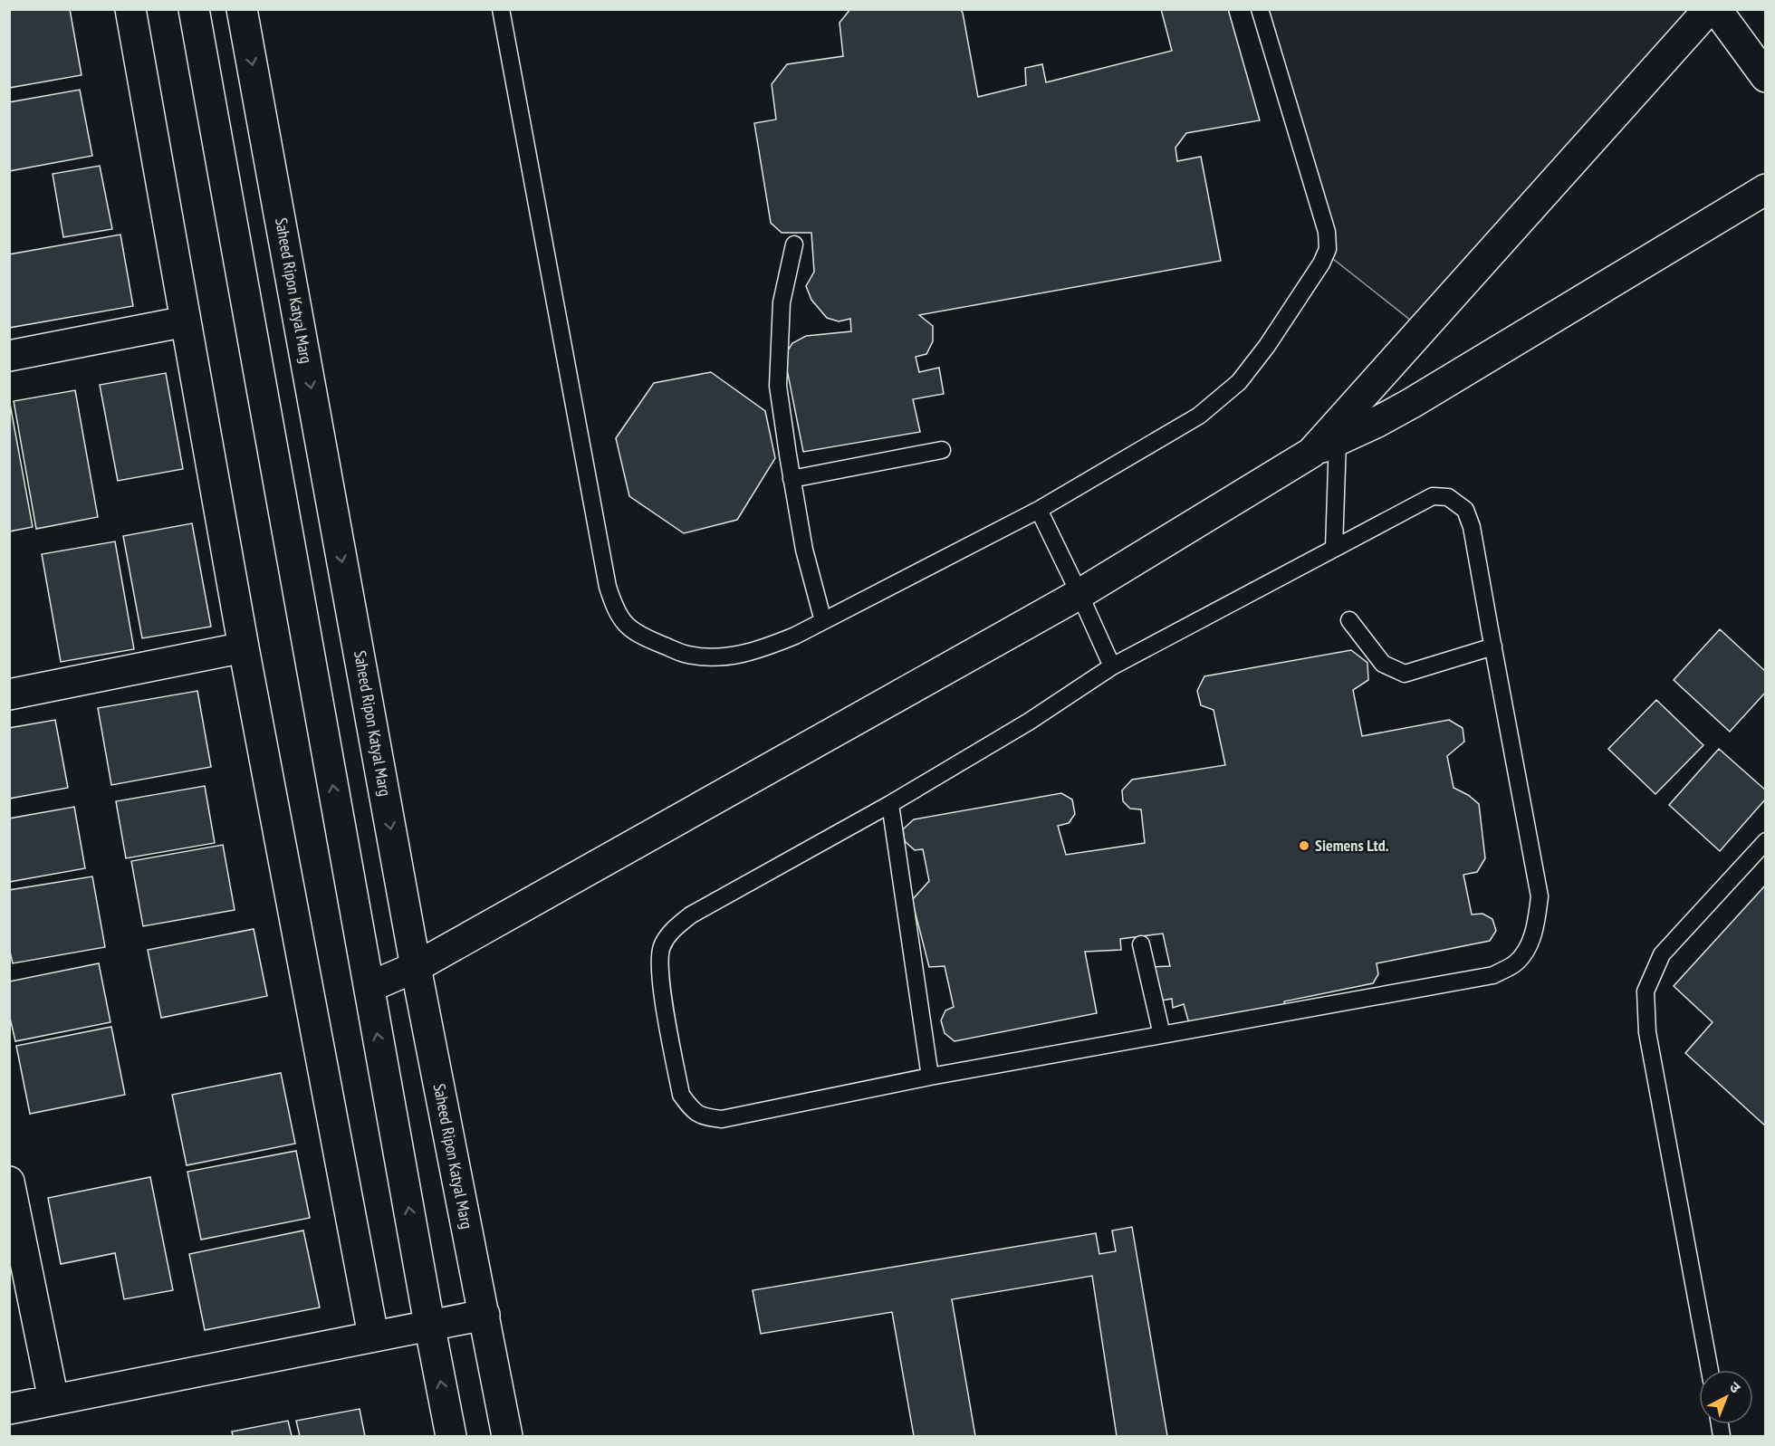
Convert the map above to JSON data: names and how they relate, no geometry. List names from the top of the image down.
{
  "streets": {
    "street": ["Saheed Ripon Katyal Marg"]
  },
  "places": ["Siemens Ltd."],
  "north": "top right"
}
